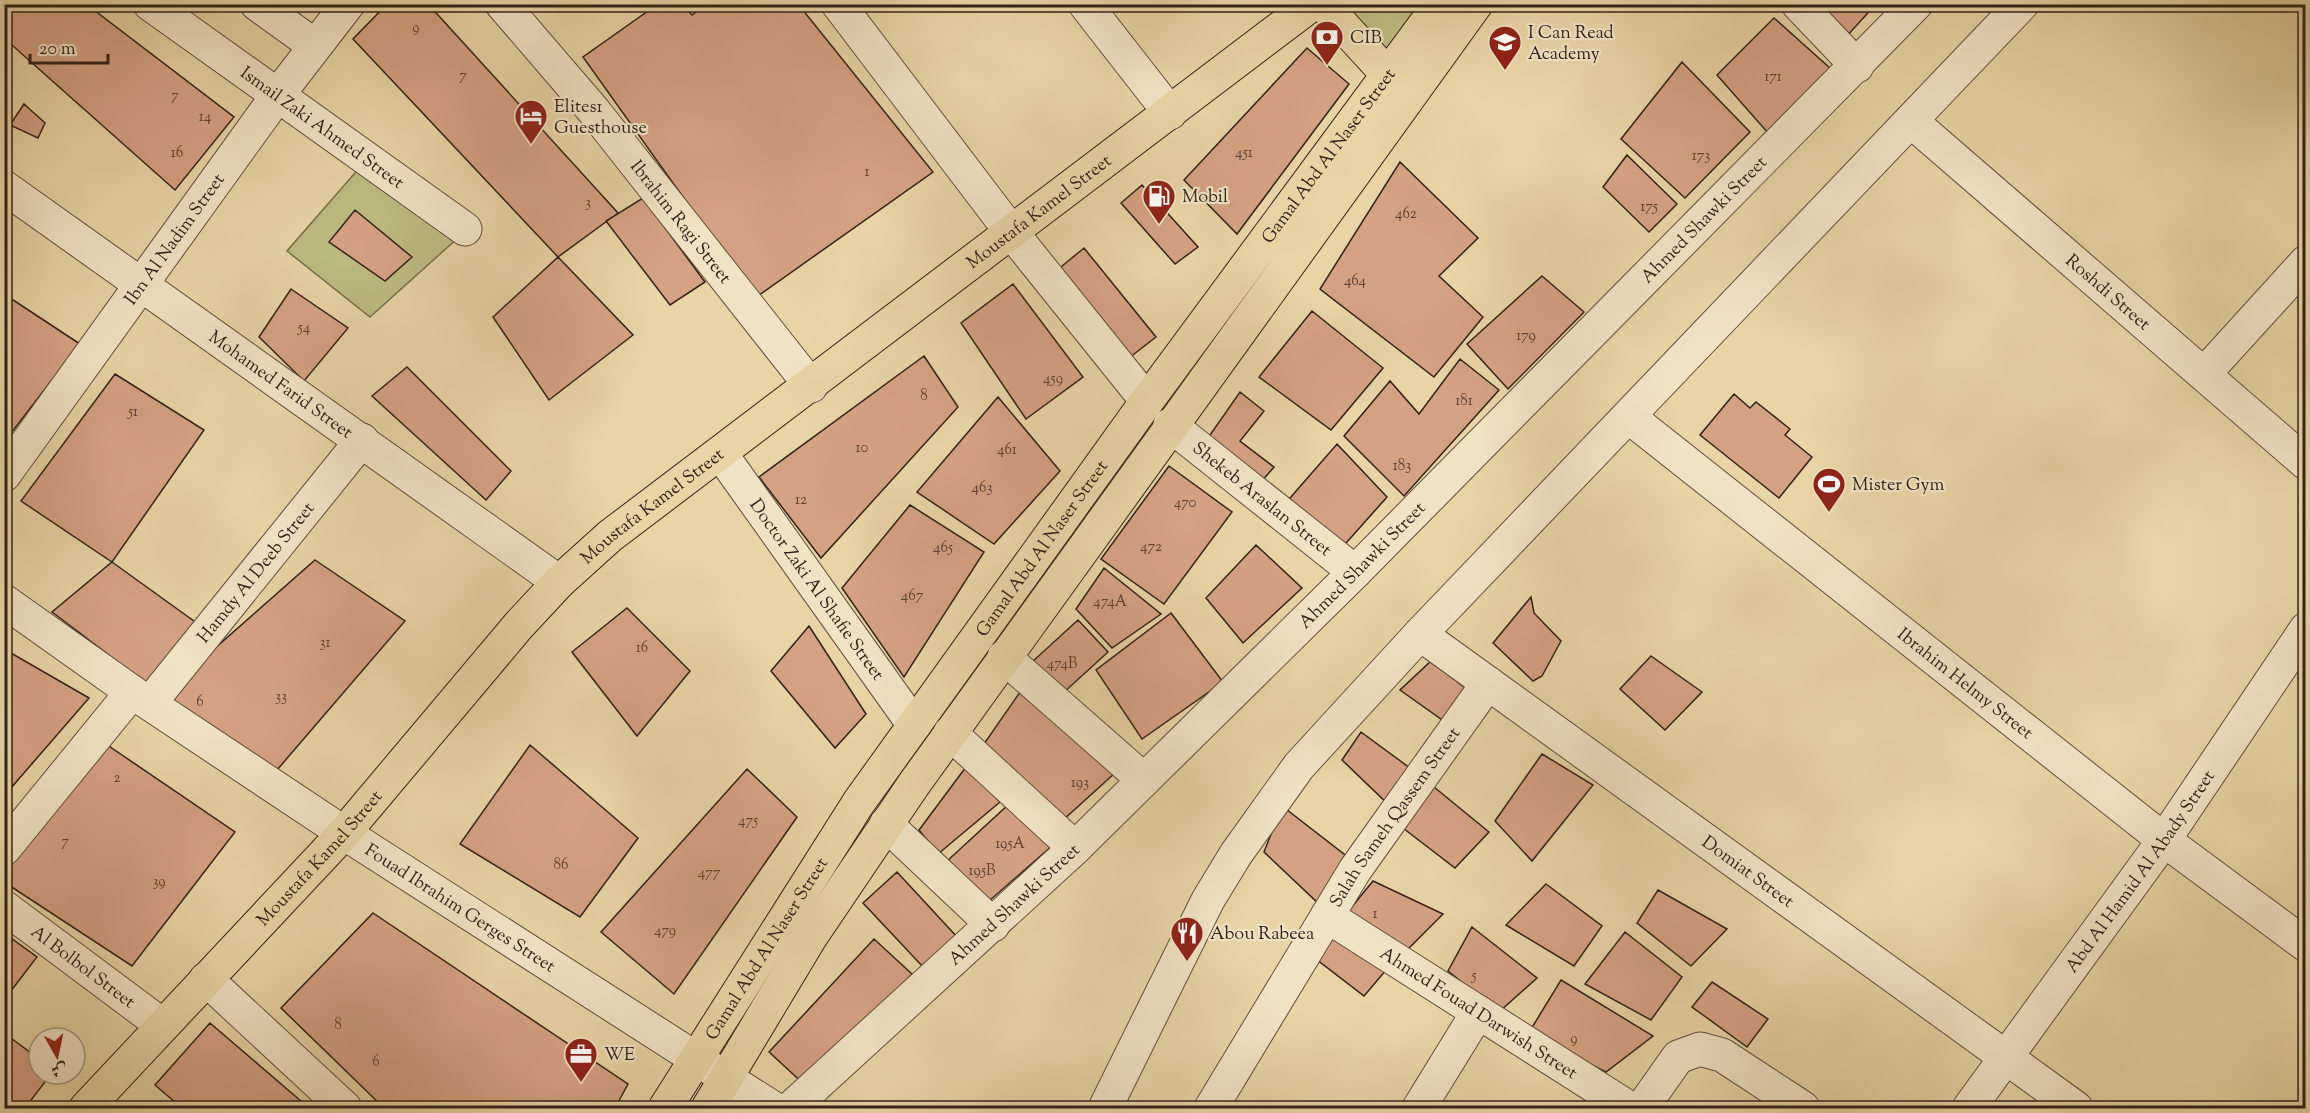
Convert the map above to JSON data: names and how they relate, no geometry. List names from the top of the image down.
{
  "streets": {
    "main road": ["Gamal Abd Al Naser Street", "Moustafa Kamel Street"],
    "street": [
      "Ismail Zaki Ahmed Street",
      "Ahmed Shawki Street",
      "Ibrahim Ragi Street",
      "Ibn Al Nadim Street",
      "Roshdi Street",
      "Mohamed Farid Street",
      "Shekeb Araslan Street",
      "Hamdy Al Deeb Street",
      "Doctor Zaki Al Shafie Street",
      "Ibrahim Helmy Street",
      "Salah Sameh Qassem Street",
      "Abd Al Hamid Al Abady Street",
      "Domiat Street",
      "Fouad Ibrahim Gerges Street",
      "Al Bolbol Street",
      "Ahmed Fouad Darwish Street"
    ]
  },
  "crossings": [
    ["Ismail Zaki Ahmed Street", "Ibn Al Nadim Street"],
    ["Gamal Abd Al Naser Street", "Shekeb Araslan Street"],
    ["Gamal Abd Al Naser Street", "Doctor Zaki Al Shafie Street"],
    ["Gamal Abd Al Naser Street", "Fouad Ibrahim Gerges Street"],
    ["Moustafa Kamel Street", "Ibrahim Ragi Street"],
    ["Moustafa Kamel Street", "Mohamed Farid Street"],
    ["Moustafa Kamel Street", "Doctor Zaki Al Shafie Street"],
    ["Moustafa Kamel Street", "Fouad Ibrahim Gerges Street"],
    ["Moustafa Kamel Street", "Al Bolbol Street"],
    ["Ahmed Shawki Street", "Shekeb Araslan Street"],
    ["Ibn Al Nadim Street", "Mohamed Farid Street"],
    ["Mohamed Farid Street", "Hamdy Al Deeb Street"],
    ["Hamdy Al Deeb Street", "Fouad Ibrahim Gerges Street"],
    ["Ibrahim Helmy Street", "Abd Al Hamid Al Abady Street"],
    ["Salah Sameh Qassem Street", "Domiat Street"],
    ["Salah Sameh Qassem Street", "Ahmed Fouad Darwish Street"],
    ["Abd Al Hamid Al Abady Street", "Domiat Street"]
  ],
  "places": {
    "bank": ["CIB"],
    "school or university": ["I Can Read Academy"],
    "hotel": ["Elites1 Guesthouse"],
    "fuel station": ["Mobil"],
    "sports": ["Mister Gym"],
    "restaurant": ["Abou Rabeea"],
    "office": ["WE"]
  },
  "house_numbers": [
    "9",
    "7",
    "171",
    "7",
    "14",
    "16",
    "451",
    "173",
    "1",
    "3",
    "175",
    "462",
    "464",
    "54",
    "179",
    "459",
    "8",
    "181",
    "51",
    "10",
    "461",
    "183",
    "463",
    "12",
    "470",
    "472",
    "465",
    "467",
    "474A",
    "31",
    "16",
    "474B",
    "33",
    "6",
    "2",
    "193",
    "475",
    "7",
    "195A",
    "86",
    "195B",
    "477",
    "39",
    "1",
    "479",
    "5",
    "8",
    "9",
    "6"
  ],
  "scale_bar": "20 m",
  "north": "bottom"
}
